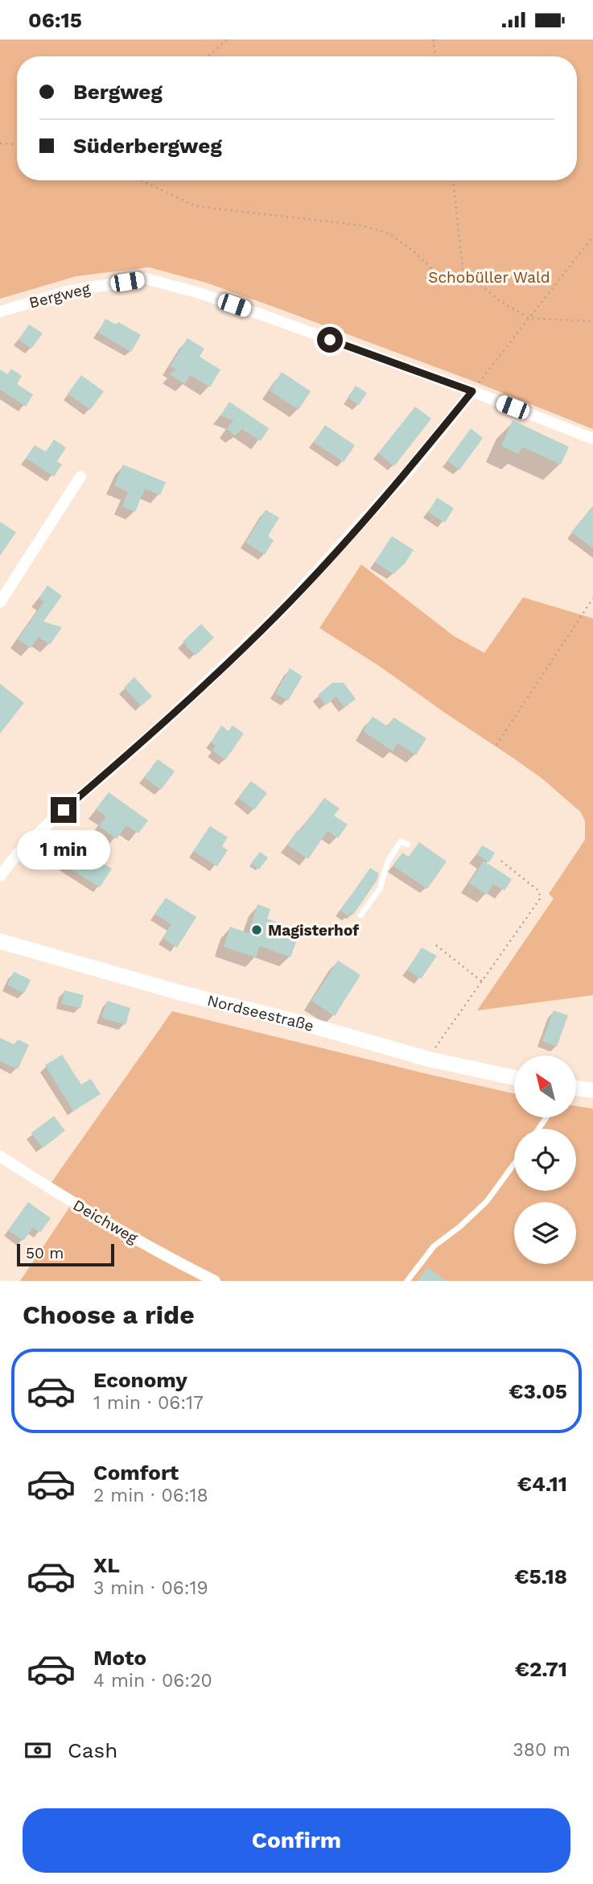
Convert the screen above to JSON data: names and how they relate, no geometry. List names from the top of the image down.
{
  "streets": {
    "main road": ["Nordseestraße"],
    "street": ["Bergweg", "Deichweg"]
  },
  "parks": ["Schobüller Wald"],
  "places": ["Magisterhof"],
  "scale_bar": "50 m",
  "north": "top left",
  "page": {
    "status": "06:15",
    "banner": ["Bergweg", "Süderbergweg"],
    "bubble": "1 min",
    "scale": "50 m",
    "heading": "Choose a ride",
    "list": [
      {
        "name": "Economy",
        "note": "1 min · 06:17",
        "value": "€3.05"
      },
      {
        "name": "Comfort",
        "note": "2 min · 06:18",
        "value": "€4.11"
      },
      {
        "name": "XL",
        "note": "3 min · 06:19",
        "value": "€5.18"
      },
      {
        "name": "Moto",
        "note": "4 min · 06:20",
        "value": "€2.71"
      }
    ],
    "pay": ["Cash", "380 m"],
    "buttons": "Confirm"
  }
}
